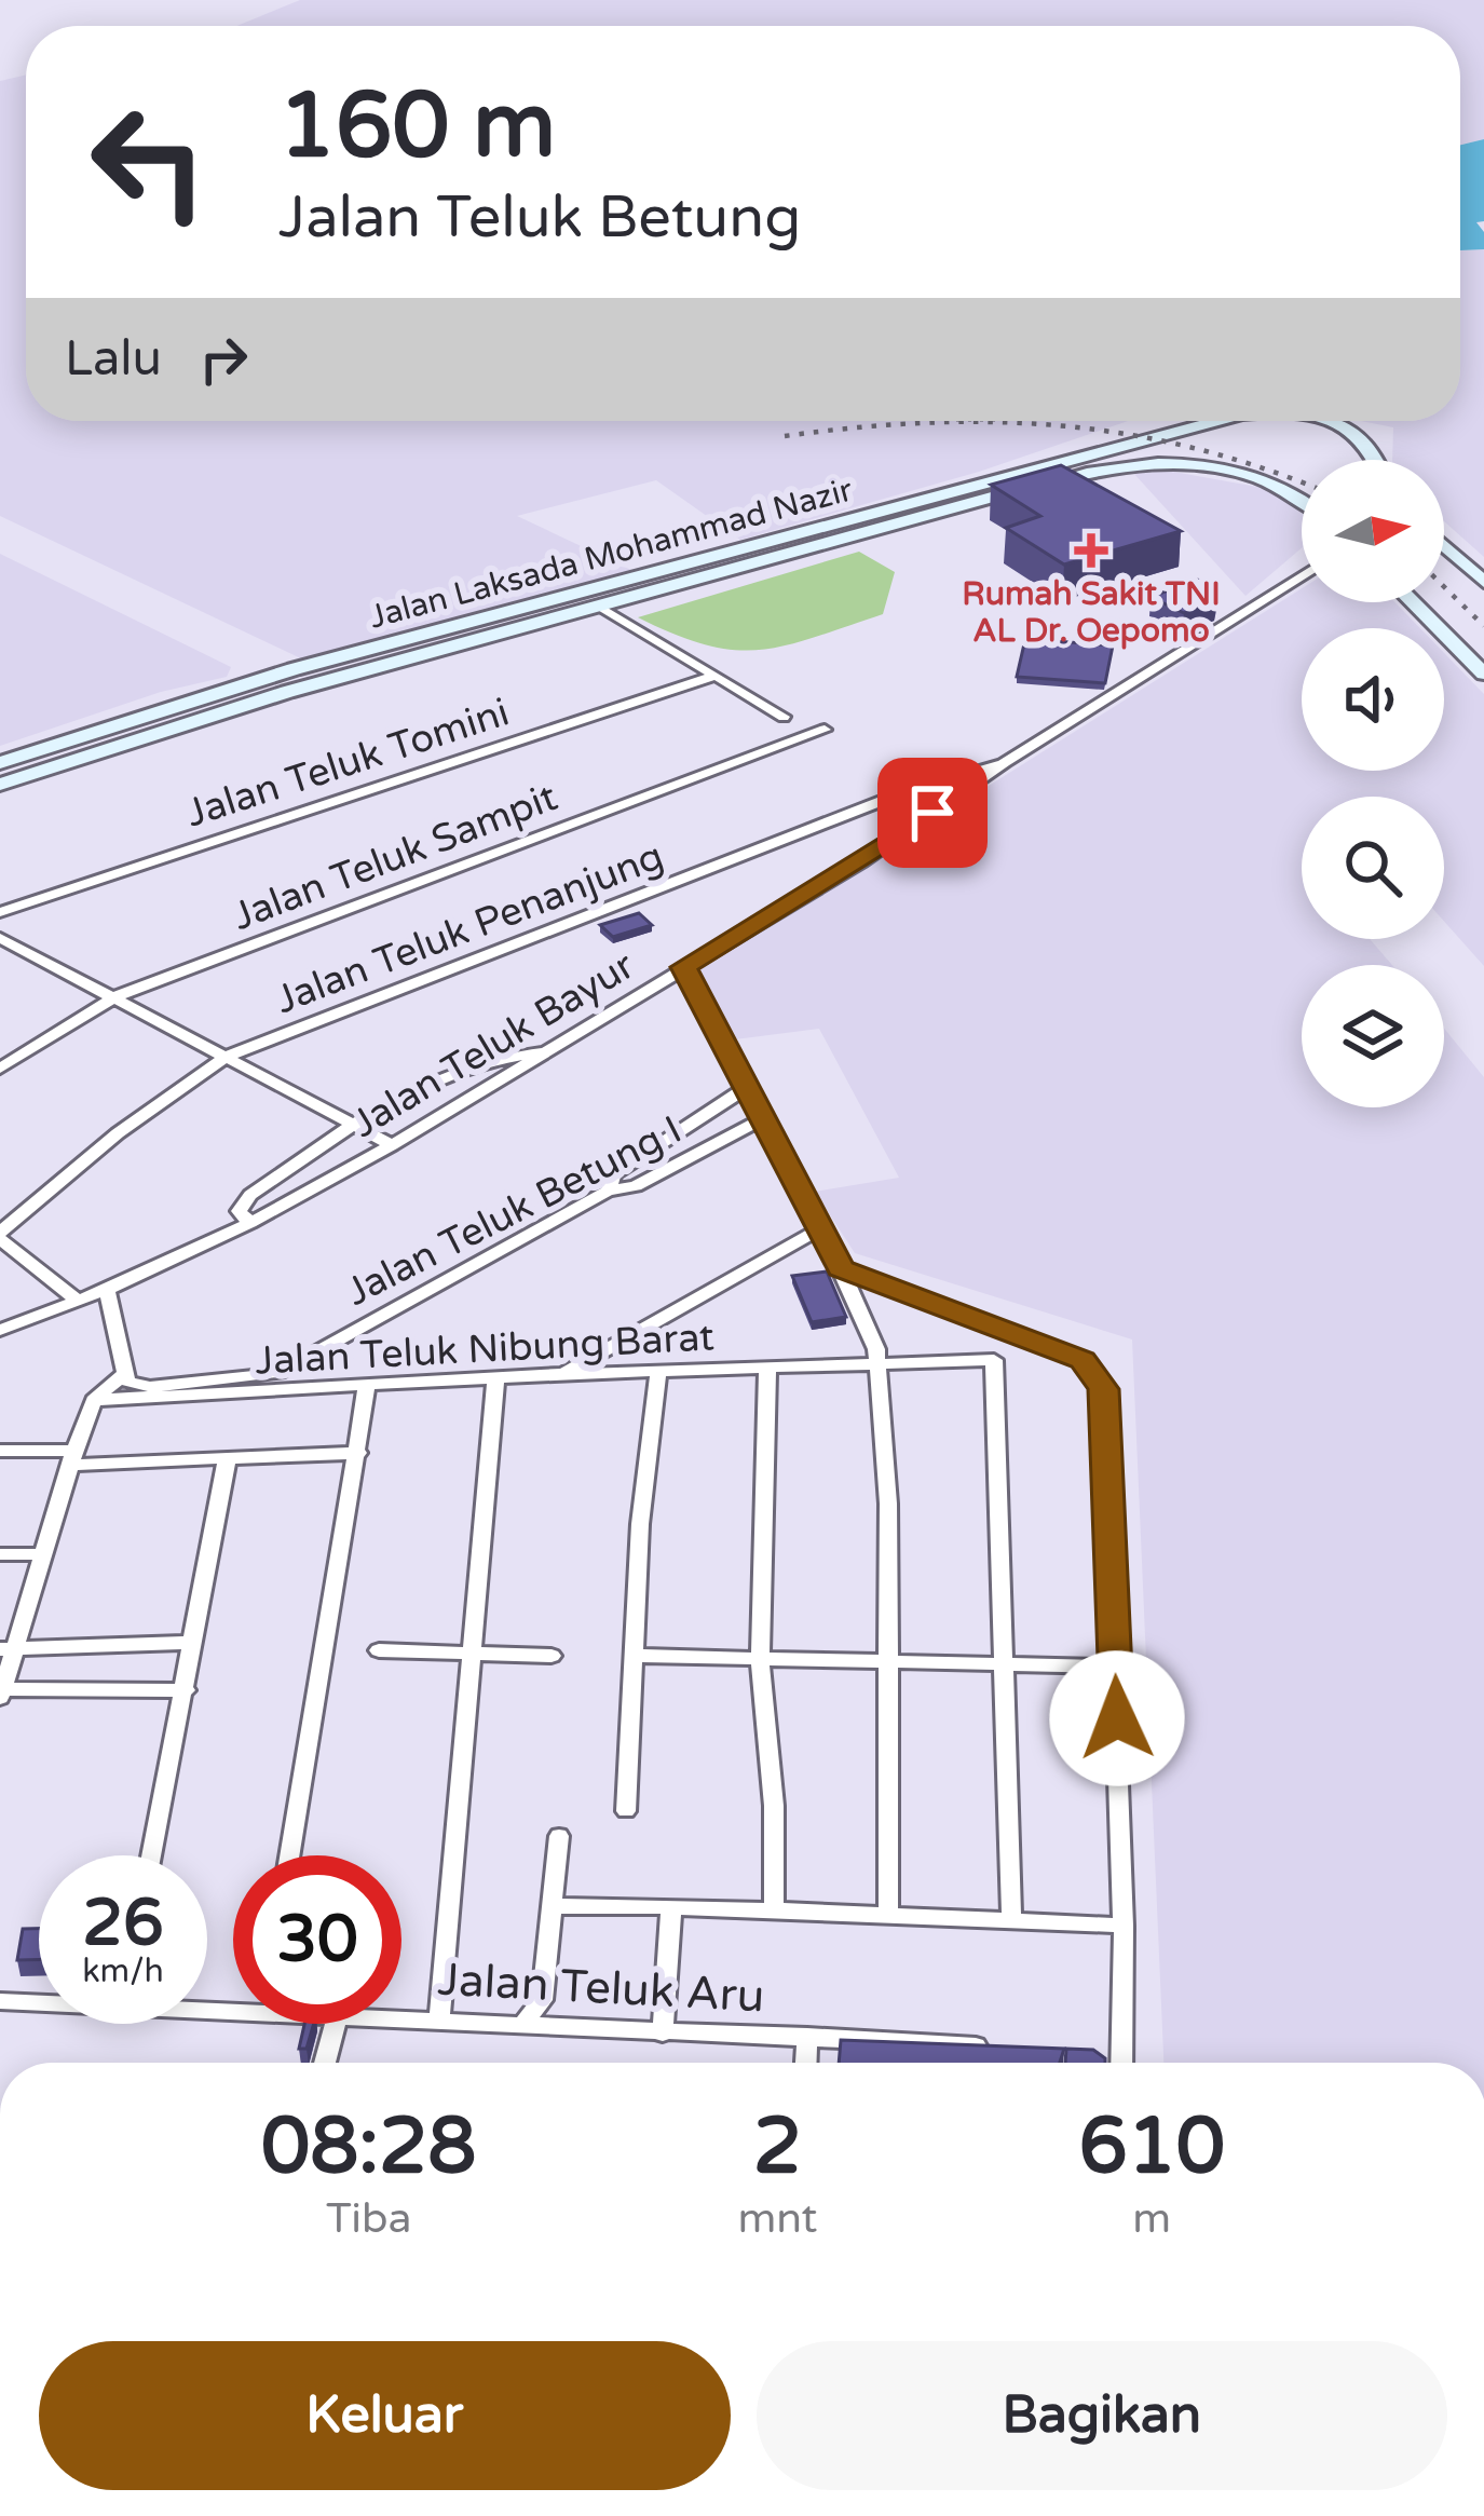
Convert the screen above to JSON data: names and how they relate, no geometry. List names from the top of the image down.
{
  "streets": {
    "street": [
      "Jalan Laksada Mohammad Nazir",
      "Jalan Teluk Tomini",
      "Jalan Teluk Sampit",
      "Jalan Teluk Penanjung",
      "Jalan Teluk Bayur",
      "Jalan Teluk Betung I",
      "Jalan Teluk Nibung Barat",
      "Jalan Teluk Aru"
    ]
  },
  "crossings": [
    ["Jalan Teluk Penanjung", "Jalan Teluk Bayur"]
  ],
  "places": {
    "health": ["Rumah Sakit TNI AL Dr. Oepomo"]
  },
  "north": "right",
  "page": {
    "turn": ["160 m", "Jalan Teluk Betung"],
    "then": "Lalu",
    "speed": "26 km/h",
    "limit": "30",
    "eta": [
      "08:28",
      "Tiba",
      "2",
      "mnt",
      "610",
      "m"
    ],
    "buttons": ["Keluar", "Bagikan"]
  }
}
